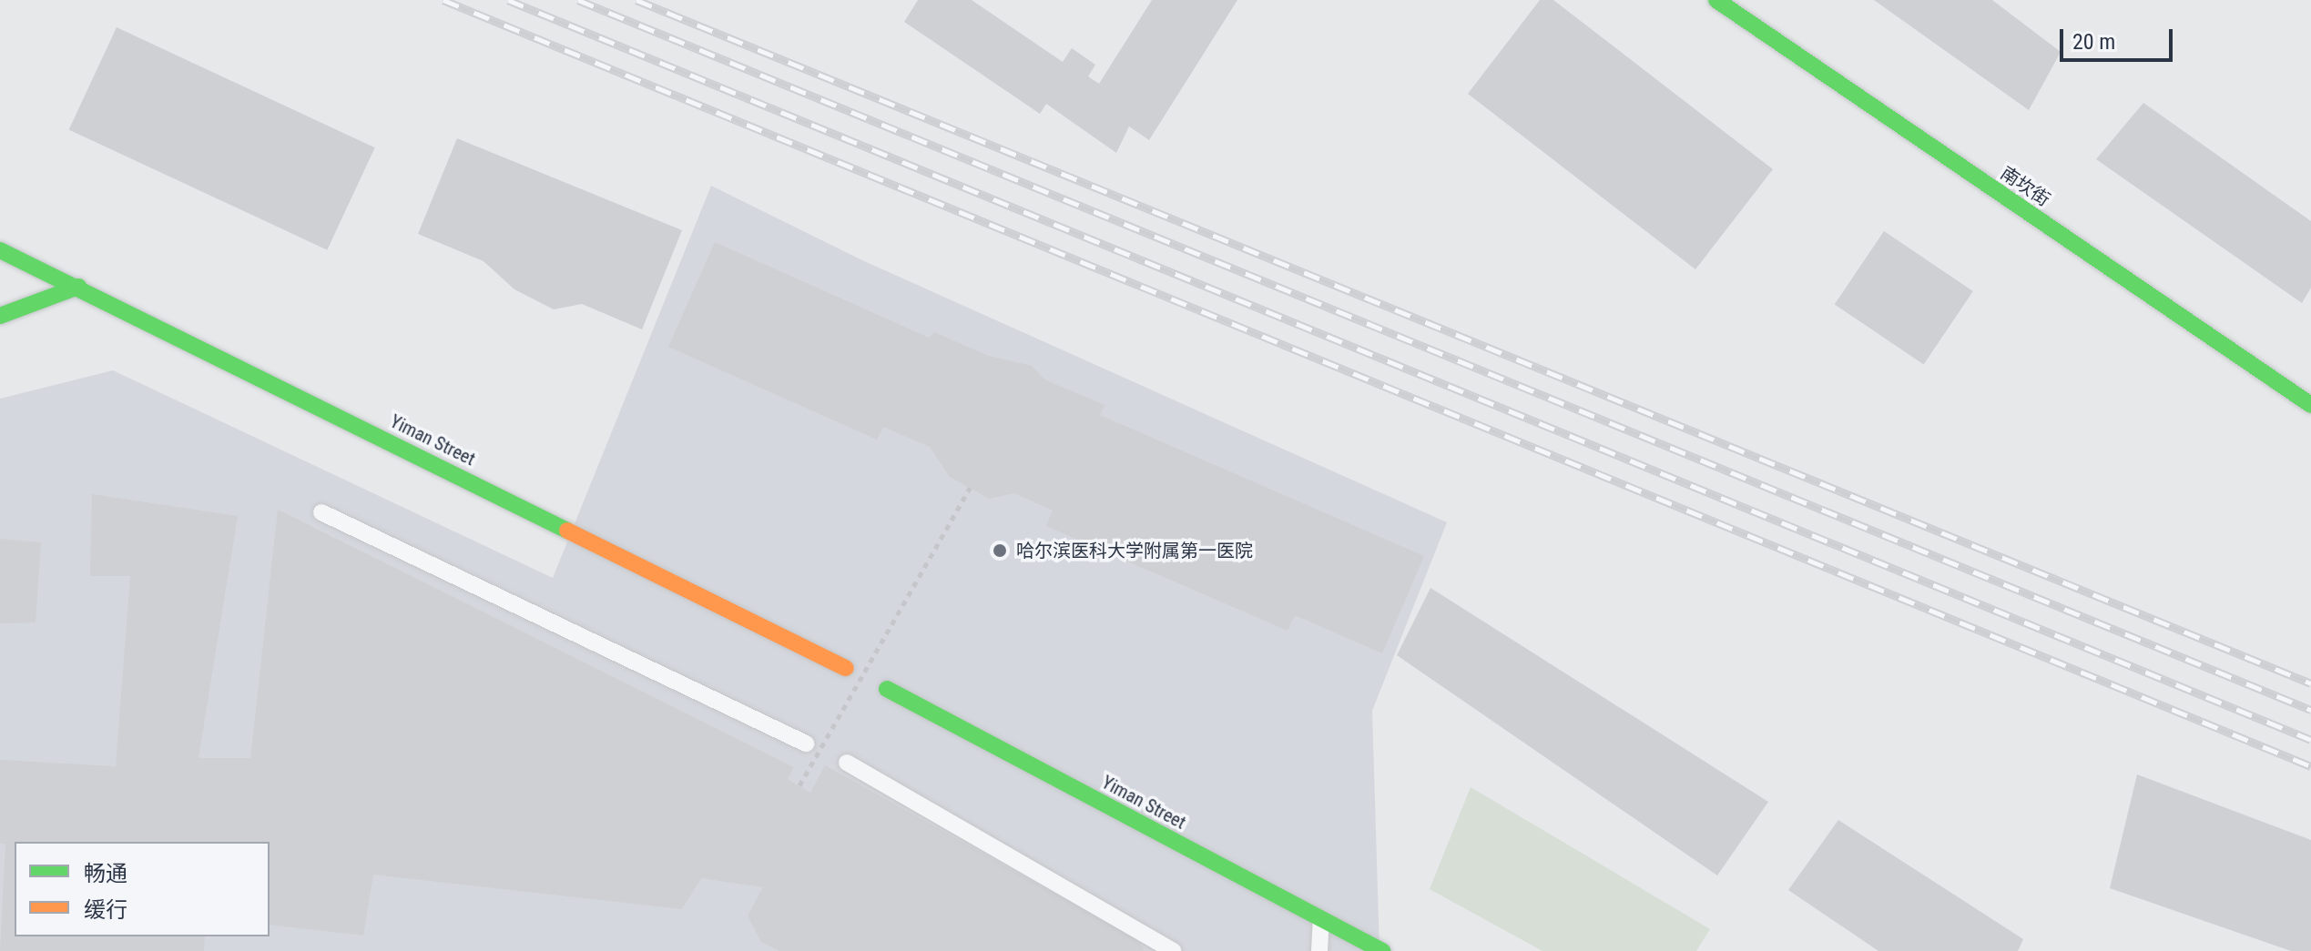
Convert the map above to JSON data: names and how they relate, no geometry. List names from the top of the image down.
{
  "streets": {
    "main road": ["南坎街", "Yiman Street"]
  },
  "places": ["哈尔滨医科大学附属第一医院"],
  "legend": ["畅通", "缓行"],
  "scale_bar": "20 m"
}
